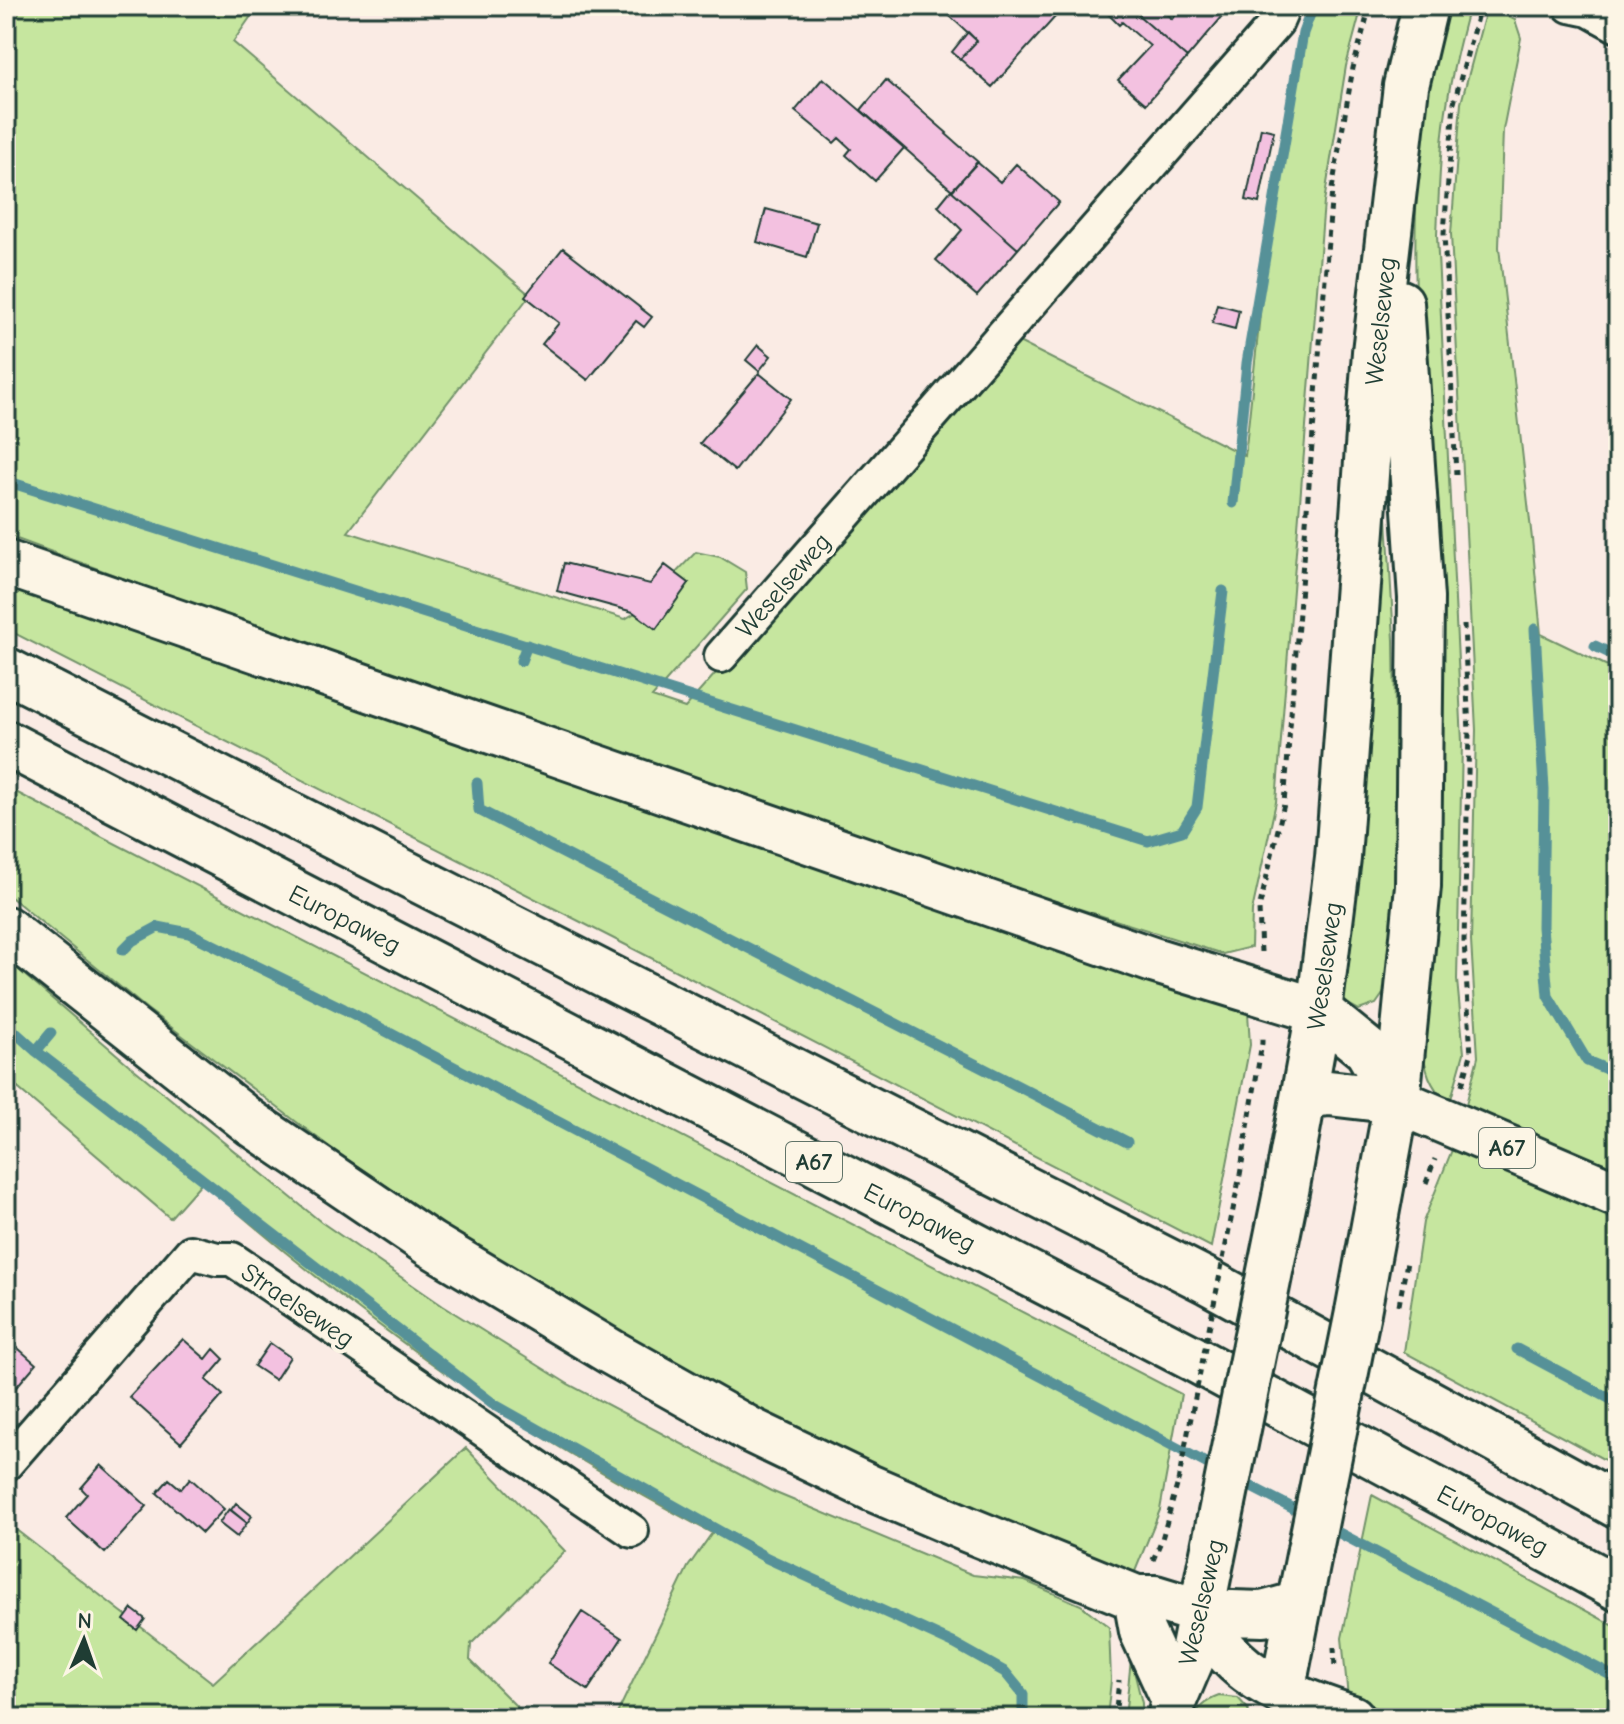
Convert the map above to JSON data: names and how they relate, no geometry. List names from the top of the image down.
{
  "streets": {
    "main road": ["Weselseweg", "Europaweg", "A67"],
    "street": ["Straelseweg"]
  },
  "crossings": [
    ["Weselseweg", "A67"]
  ],
  "north": "top"
}
